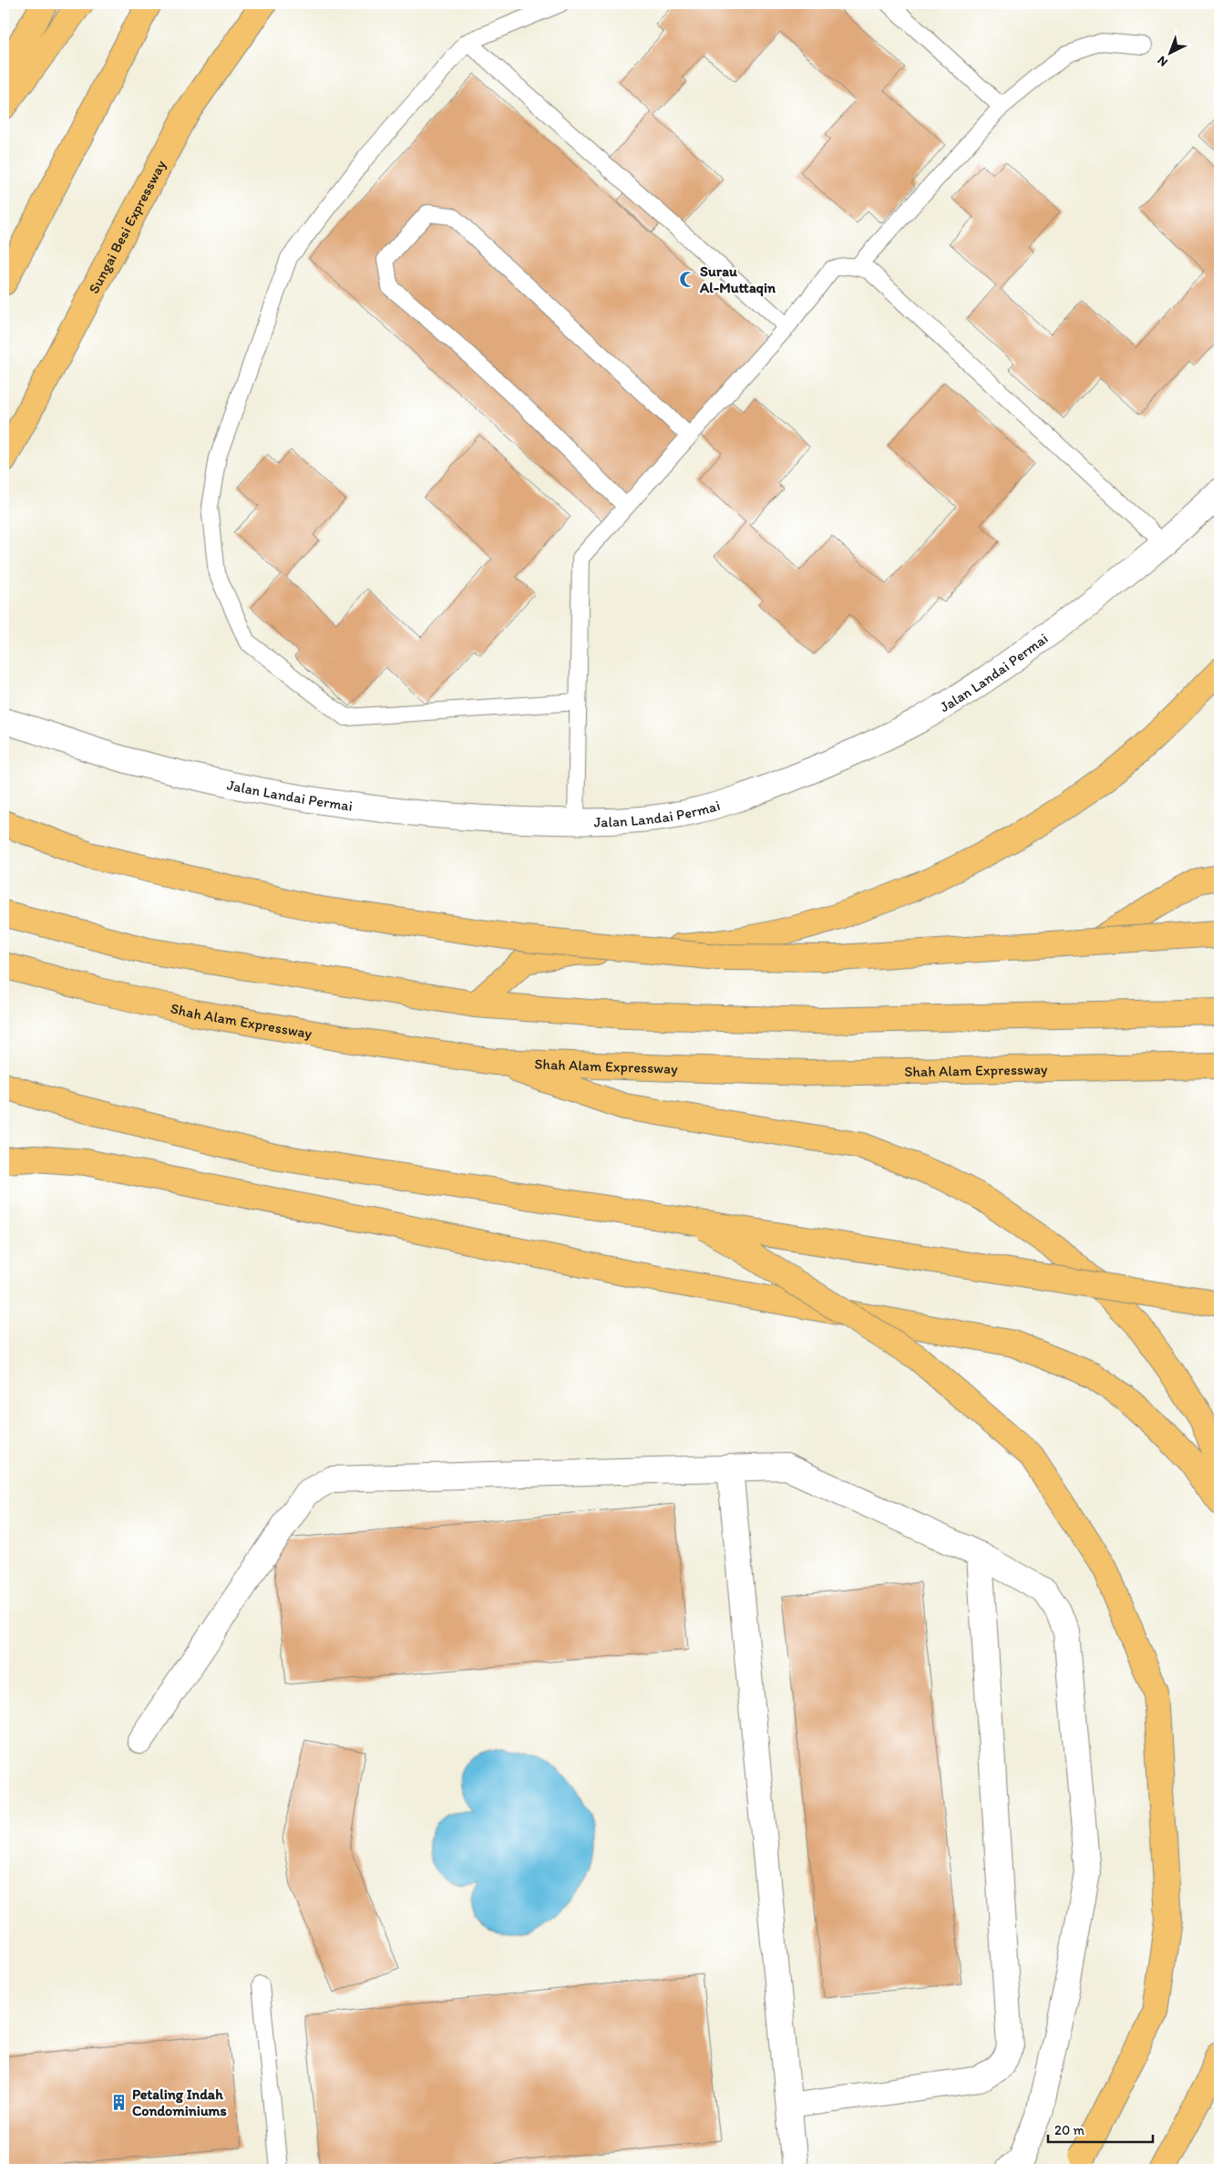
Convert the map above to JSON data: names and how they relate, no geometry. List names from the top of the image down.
{
  "streets": {
    "highway": ["Sungai Besi Expressway", "Shah Alam Expressway"],
    "street": ["Jalan Landai Permai"]
  },
  "places": {
    "mosque": ["Surau Al-Muttaqin"],
    "building": ["Petaling Indah Condominiums"]
  },
  "scale_bar": "20 m",
  "north": "bottom left"
}
